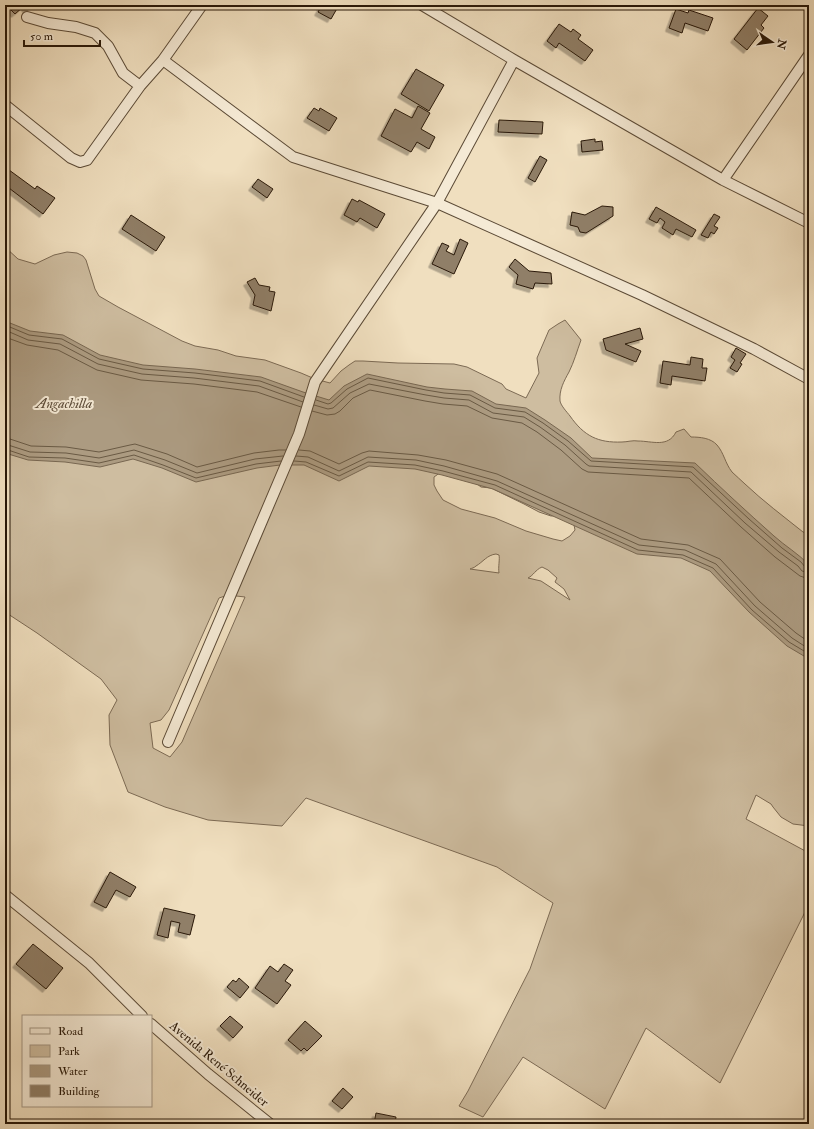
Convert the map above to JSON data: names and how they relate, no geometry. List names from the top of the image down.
{
  "streets": {
    "street": ["Avenida René Schneider"]
  },
  "water": ["Angachilla"],
  "legend": [
    "Road",
    "Park",
    "Water",
    "Building"
  ],
  "scale_bar": "50 m",
  "north": "right"
}
